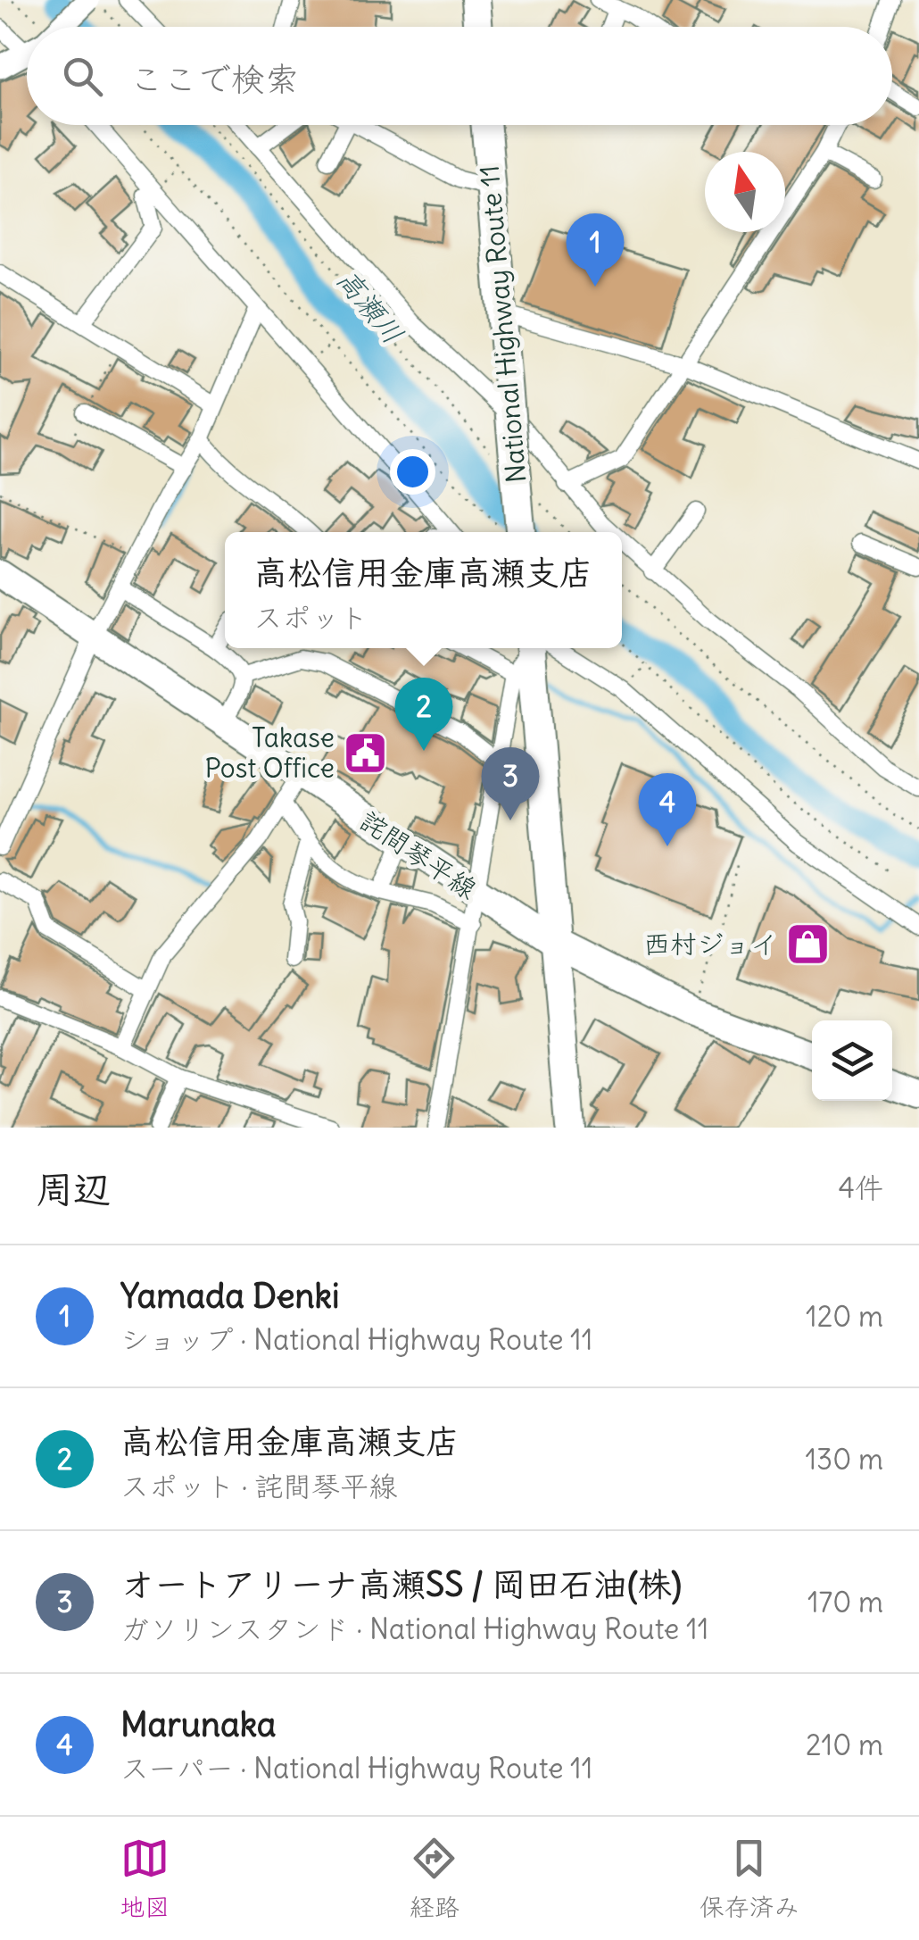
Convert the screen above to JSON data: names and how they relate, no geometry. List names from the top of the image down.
{
  "streets": {
    "highway": ["National Highway Route 11"],
    "main road": ["詫間琴平線"]
  },
  "water": ["高瀬川"],
  "places": {
    "public building": ["Takase Post Office"],
    "shop": ["西村ジョイ"]
  },
  "north": "top",
  "page": {
    "search": "ここで検索",
    "pins": [
      "1",
      "2",
      "3",
      "4"
    ],
    "popup": ["高松信用金庫高瀬支店", "スポット"],
    "heading": ["周辺", "4件"],
    "list": [
      {
        "mark": "1",
        "name": "Yamada Denki",
        "note": "ショップ · National Highway Route 11",
        "value": "120 m"
      },
      {
        "mark": "2",
        "name": "高松信用金庫高瀬支店",
        "note": "スポット · 詫間琴平線",
        "value": "130 m"
      },
      {
        "mark": "3",
        "name": "オートアリーナ高瀬SS / 岡田石油(株)",
        "note": "ガソリンスタンド · National Highway Route 11",
        "value": "170 m"
      },
      {
        "mark": "4",
        "name": "Marunaka",
        "note": "スーパー · National Highway Route 11",
        "value": "210 m"
      }
    ],
    "nav": ["地図", "経路", "保存済み"]
  }
}
